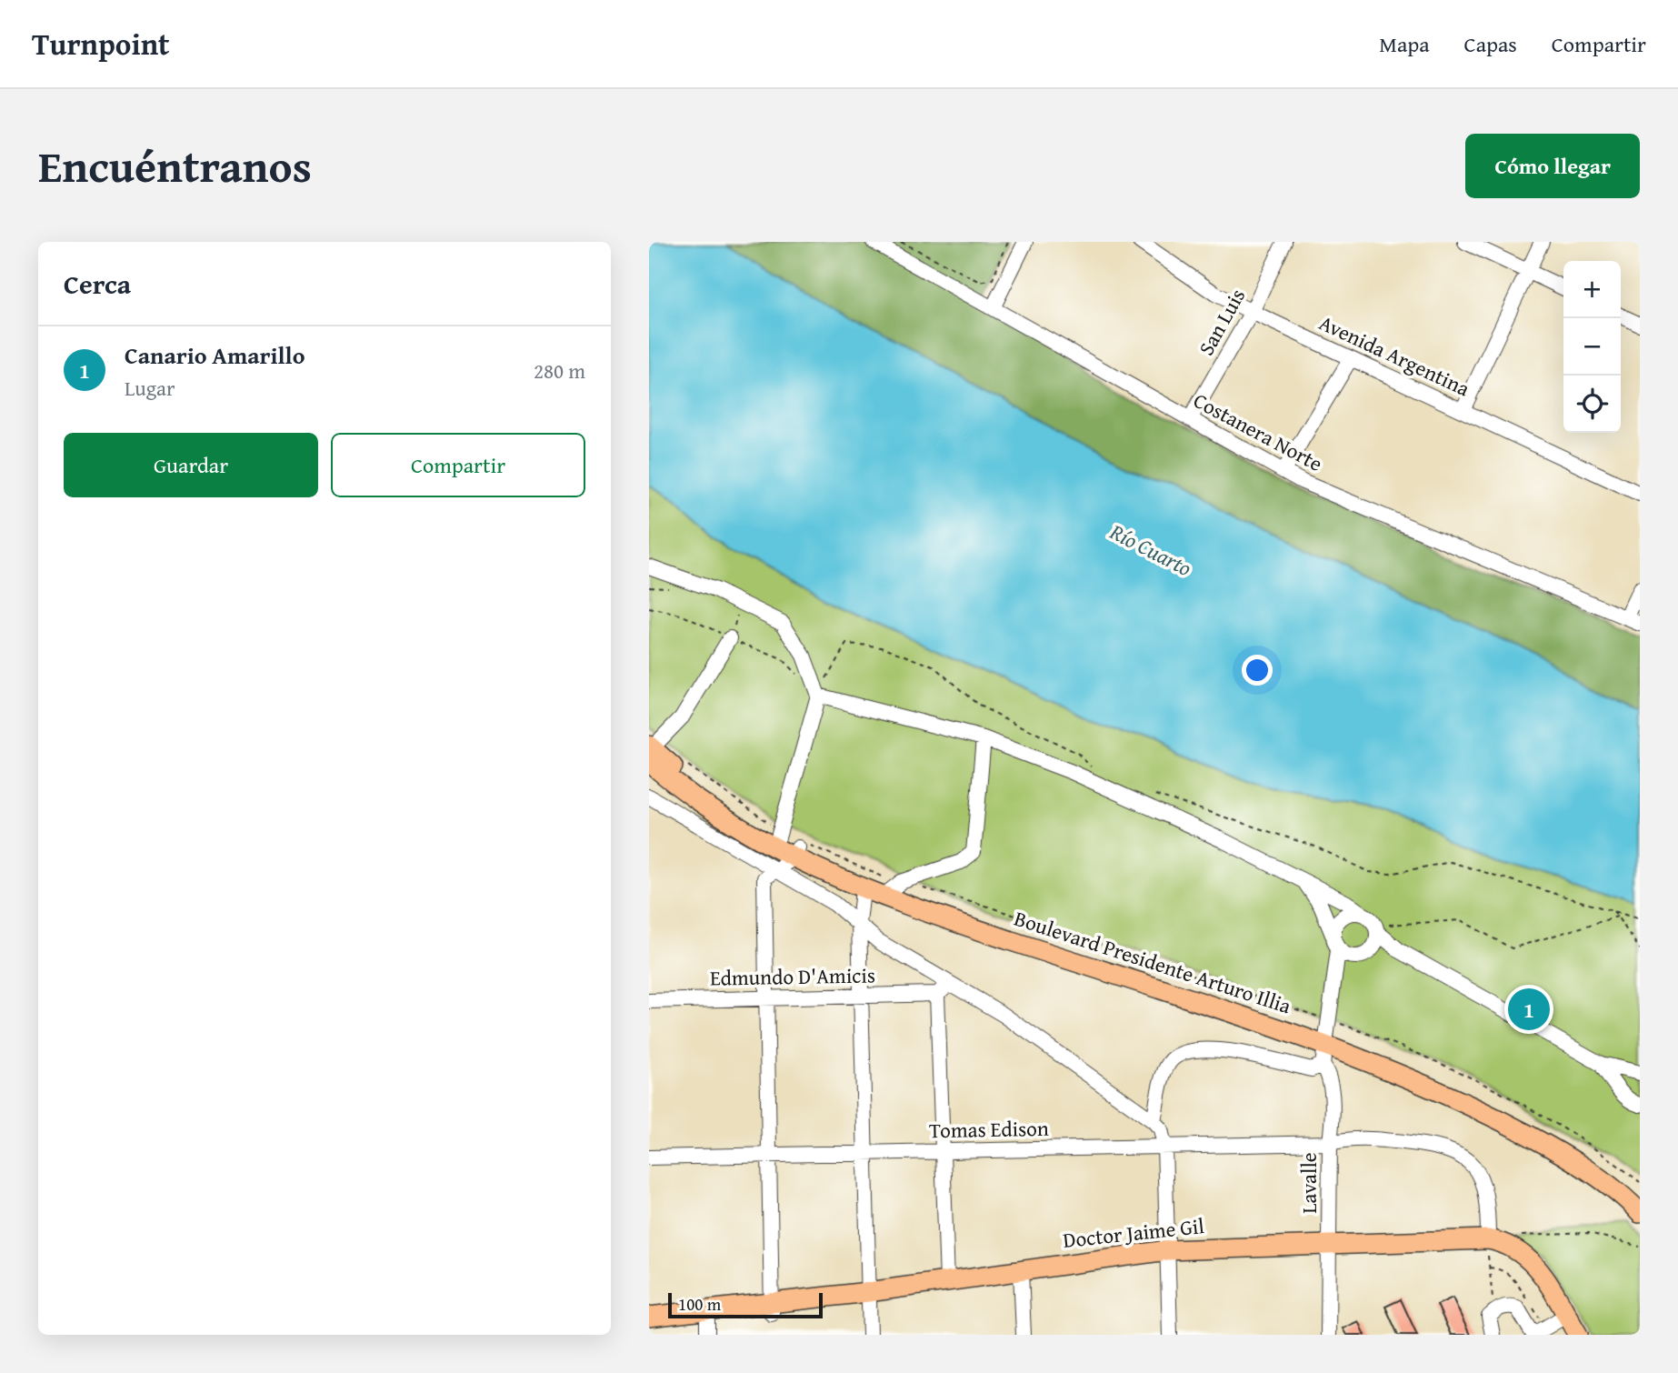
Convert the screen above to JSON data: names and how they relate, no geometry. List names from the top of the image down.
{
  "streets": {
    "main road": ["Boulevard Presidente Arturo Illia", "Doctor Jaime Gil"],
    "street": [
      "San Luis",
      "Avenida Argentina",
      "Costanera Norte",
      "Edmundo D'Amicis",
      "Tomas Edison",
      "Lavalle"
    ]
  },
  "crossings": [
    ["San Luis", "Avenida Argentina"],
    ["San Luis", "Costanera Norte"],
    ["Boulevard Presidente Arturo Illia", "Lavalle"],
    ["Tomas Edison", "Lavalle"],
    ["Tomas Edison", "Doctor Jaime Gil"],
    ["Lavalle", "Doctor Jaime Gil"]
  ],
  "water": ["Río Cuarto"],
  "scale_bar": "100 m",
  "page": {
    "header": "Turnpoint",
    "nav": ["Mapa", "Capas", "Compartir"],
    "title": "Encuéntranos",
    "buttons": [
      "Cómo llegar",
      ["Guardar", "Compartir"]
    ],
    "heading": "Cerca",
    "map_buttons": ["+", "−"],
    "list": [
      {
        "mark": "1",
        "name": "Canario Amarillo",
        "note": "Lugar",
        "value": "280 m"
      }
    ],
    "pins": "1",
    "scale": "100 m"
  }
}
